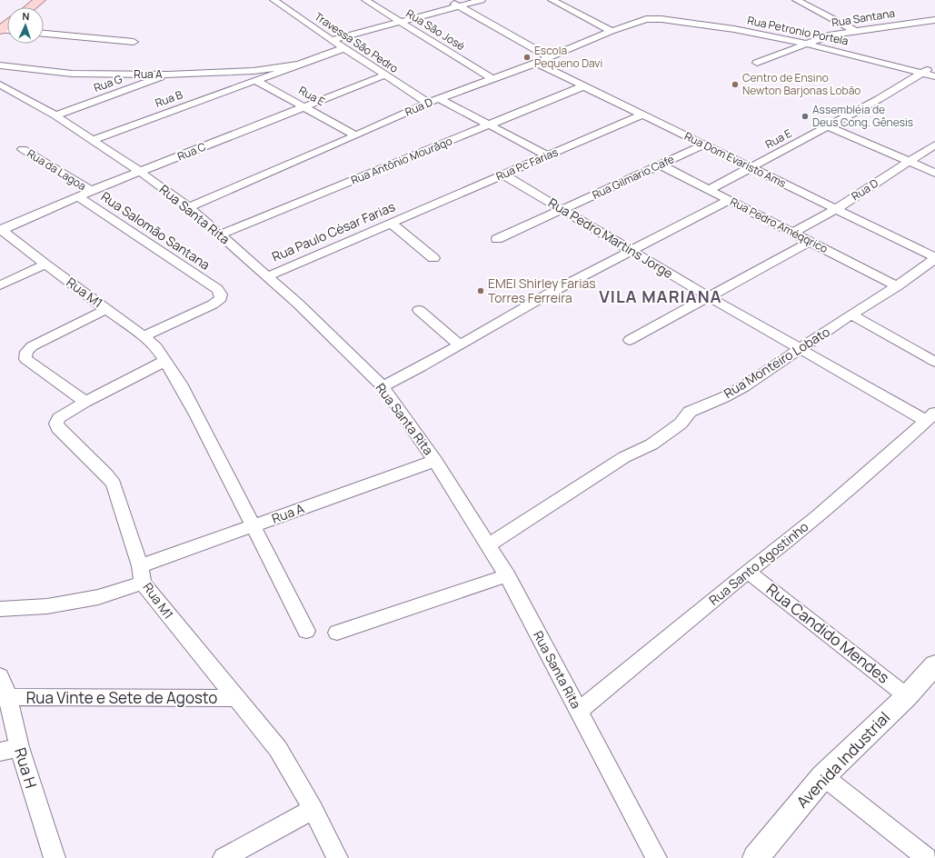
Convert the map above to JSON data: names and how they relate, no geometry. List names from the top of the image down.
{
  "streets": {
    "street": [
      "Rua Santana",
      "Rua São José",
      "Rua Petronio Portela",
      "Travessa São Pedro",
      "Rua A",
      "Rua G",
      "Rua E",
      "Rua B",
      "Rua D",
      "Rua C",
      "Rua Dom Evaristo Ams",
      "Rua Antônio Mourãqo",
      "Rua Pc Farias",
      "Rua da Lagoa",
      "Rua Gilmario Cafe",
      "Rua Santa Rita",
      "Rua Pedro Améqqrico",
      "Rua Salomão Santana",
      "Rua Paulo César Farias",
      "Rua Pedro Martins Jorge",
      "Rua M1",
      "Rua Monteiro Lobato",
      "Rua Santo Agostinho",
      "Rua Candido Mendes",
      "Rua Vinte e Sete de Agosto",
      "Avenida Industrial",
      "Rua H"
    ]
  },
  "crossings": [
    ["Rua Santana", "Rua Petronio Portela"],
    ["Rua São José", "Rua D"],
    ["Rua Petronio Portela", "Rua E"],
    ["Rua Petronio Portela", "Rua D"],
    ["Travessa São Pedro", "Rua A"],
    ["Travessa São Pedro", "Rua D"],
    ["Travessa São Pedro", "Rua C"],
    ["Rua A", "Rua G"],
    ["Rua A", "Rua E"],
    ["Rua A", "Rua B"],
    ["Rua A", "Rua Santa Rita"],
    ["Rua A", "Rua M1"],
    ["Rua G", "Rua Santa Rita"],
    ["Rua E", "Rua B"],
    ["Rua E", "Rua D"],
    ["Rua E", "Rua C"],
    ["Rua E", "Rua Dom Evaristo Ams"],
    ["Rua E", "Rua Pedro Améqqrico"],
    ["Rua B", "Rua Santa Rita"],
    ["Rua D", "Rua Dom Evaristo Ams"],
    ["Rua D", "Rua Santa Rita"],
    ["Rua D", "Rua Pedro Améqqrico"],
    ["Rua C", "Rua da Lagoa"],
    ["Rua C", "Rua Santa Rita"],
    ["Rua C", "Rua Salomão Santana"],
    ["Rua C", "Rua M1"],
    ["Rua Dom Evaristo Ams", "Rua Antônio Mourãqo"],
    ["Rua Dom Evaristo Ams", "Rua Pc Farias"],
    ["Rua Dom Evaristo Ams", "Rua Gilmario Cafe"],
    ["Rua Dom Evaristo Ams", "Rua Monteiro Lobato"],
    ["Rua Antônio Mourãqo", "Rua Santa Rita"],
    ["Rua Pc Farias", "Rua Paulo César Farias"],
    ["Rua Pc Farias", "Rua Pedro Martins Jorge"],
    ["Rua Gilmario Cafe", "Rua Pedro Améqqrico"],
    ["Rua Gilmario Cafe", "Rua Pedro Martins Jorge"],
    ["Rua Santa Rita", "Rua Paulo César Farias"],
    ["Rua Santa Rita", "Rua Monteiro Lobato"],
    ["Rua Santa Rita", "Rua Santo Agostinho"],
    ["Rua Pedro Améqqrico", "Rua Monteiro Lobato"],
    ["Rua Salomão Santana", "Rua M1"],
    ["Rua Pedro Martins Jorge", "Rua Monteiro Lobato"],
    ["Rua Pedro Martins Jorge", "Rua Santo Agostinho"],
    ["Rua M1", "Rua Vinte e Sete de Agosto"],
    ["Rua Santo Agostinho", "Rua Candido Mendes"],
    ["Rua Candido Mendes", "Avenida Industrial"],
    ["Rua Vinte e Sete de Agosto", "Rua H"]
  ],
  "districts": ["VILA MARIANA"],
  "places": [
    "Escola Pequeno Davi",
    "Centro de Ensino Newton Barjonas Lobão",
    "Assembléia de Deus Cong. Gênesis",
    "EMEI Shirley Farias Torres Ferreira"
  ],
  "north": "top"
}
